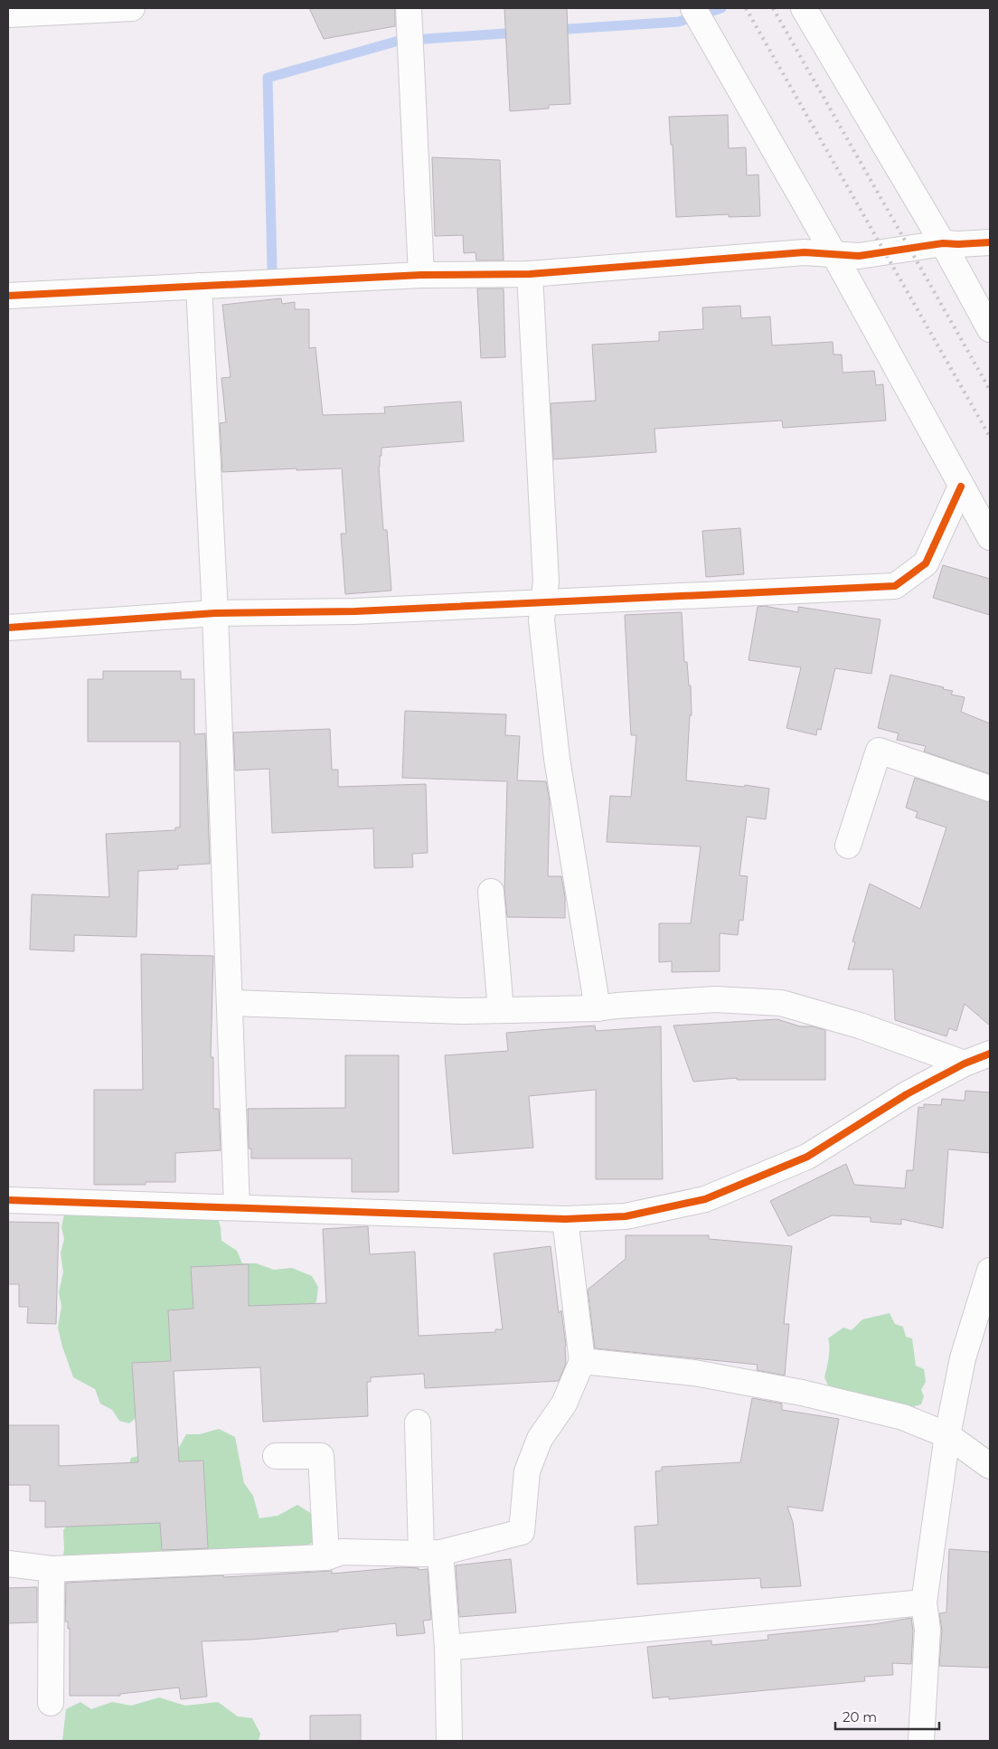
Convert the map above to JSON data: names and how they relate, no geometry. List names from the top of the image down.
{
  "scale_bar": "20 m"
}
